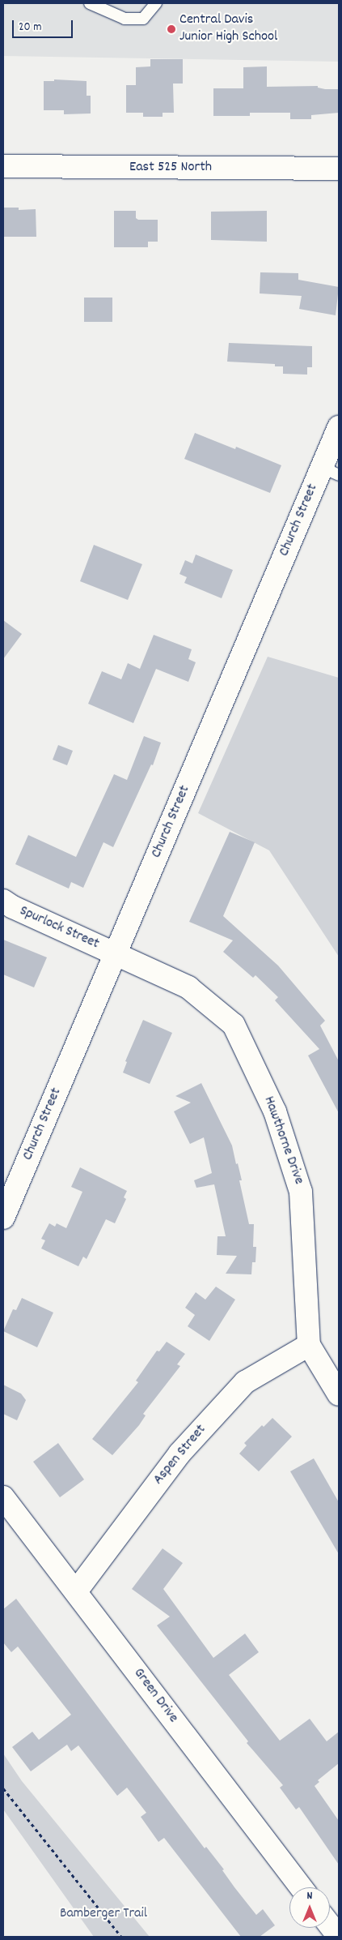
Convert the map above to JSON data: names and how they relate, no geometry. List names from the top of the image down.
{
  "streets": {
    "street": [
      "East 525 North",
      "Church Street",
      "Spurlock Street",
      "Hawthorne Drive",
      "Aspen Street",
      "Green Drive"
    ]
  },
  "crossings": [
    ["Church Street", "Spurlock Street"],
    ["Church Street", "Hawthorne Drive"],
    ["Spurlock Street", "Hawthorne Drive"],
    ["Hawthorne Drive", "Aspen Street"],
    ["Aspen Street", "Green Drive"]
  ],
  "parks": ["Bamberger Trail"],
  "places": ["Central Davis Junior High School"],
  "scale_bar": "20 m",
  "north": "top"
}
